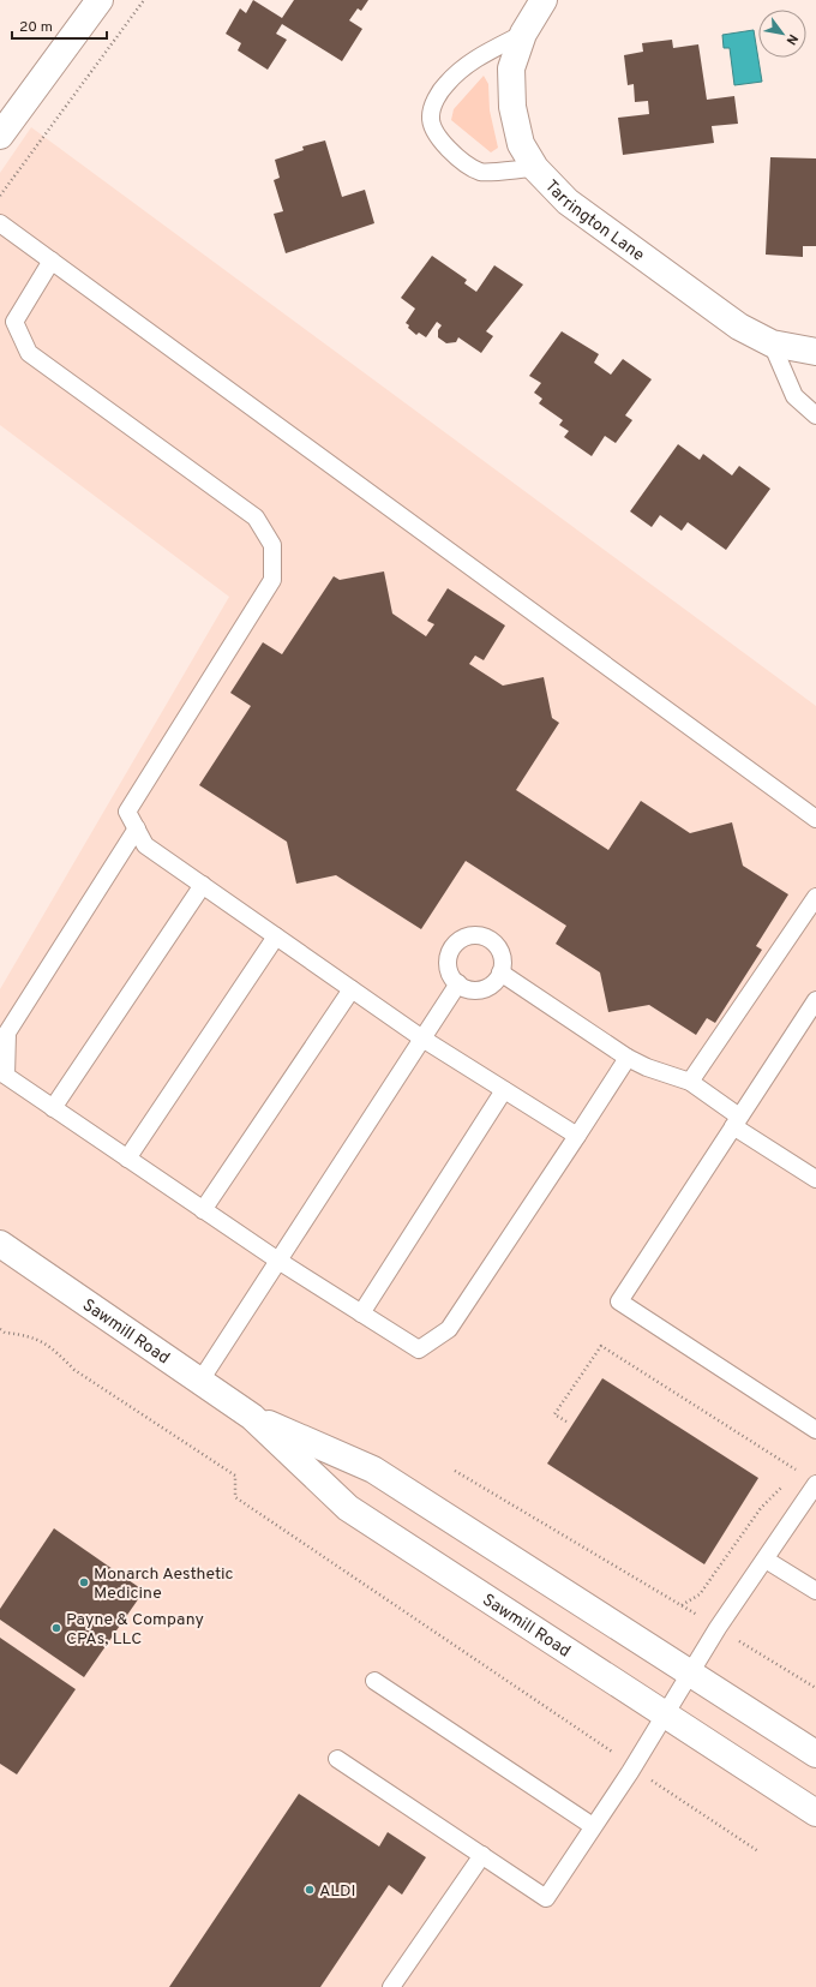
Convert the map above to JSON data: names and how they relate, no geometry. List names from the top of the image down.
{
  "streets": {
    "main road": ["Tarrington Lane", "Sawmill Road"]
  },
  "places": ["Monarch Aesthetic Medicine", "Payne & Company CPAs, LLC", "ALDI"],
  "scale_bar": "20 m",
  "north": "bottom right"
}
